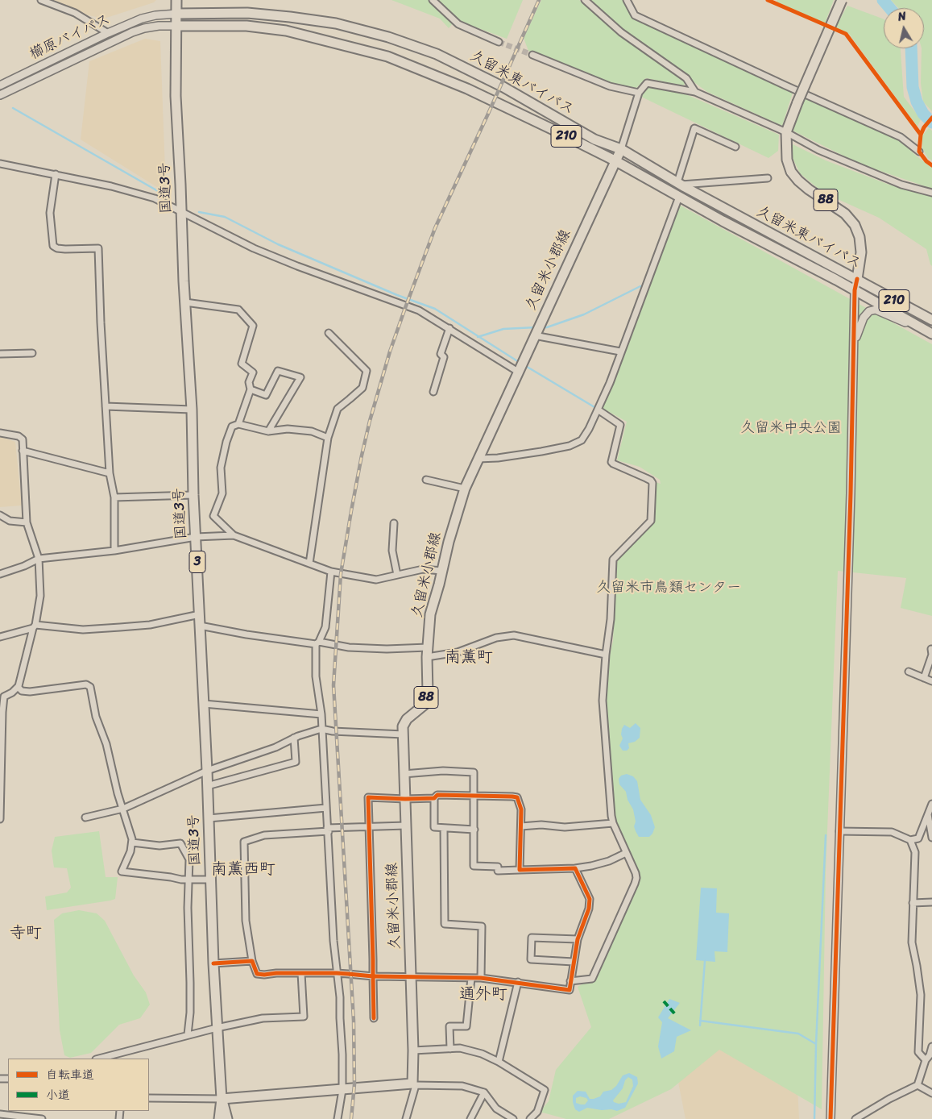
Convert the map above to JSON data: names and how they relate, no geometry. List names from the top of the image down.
{
  "streets": {
    "main road": [
      "久留米東バイパス",
      "210",
      "国道3号",
      "88",
      "久留米小郡線",
      "3"
    ],
    "street": ["櫛原バイパス"]
  },
  "crossings": [
    ["櫛原バイパス", "久留米東バイパス"],
    ["櫛原バイパス", "国道3号"],
    ["久留米東バイパス", "国道3号"],
    ["久留米東バイパス", "88"],
    ["久留米東バイパス", "久留米小郡線"]
  ],
  "districts": [
    "南薫町",
    "南薫西町",
    "寺町",
    "通外町"
  ],
  "parks": ["久留米中央公園", "久留米市鳥類センター"],
  "legend": ["自転車道", "小道"],
  "north": "top"
}
